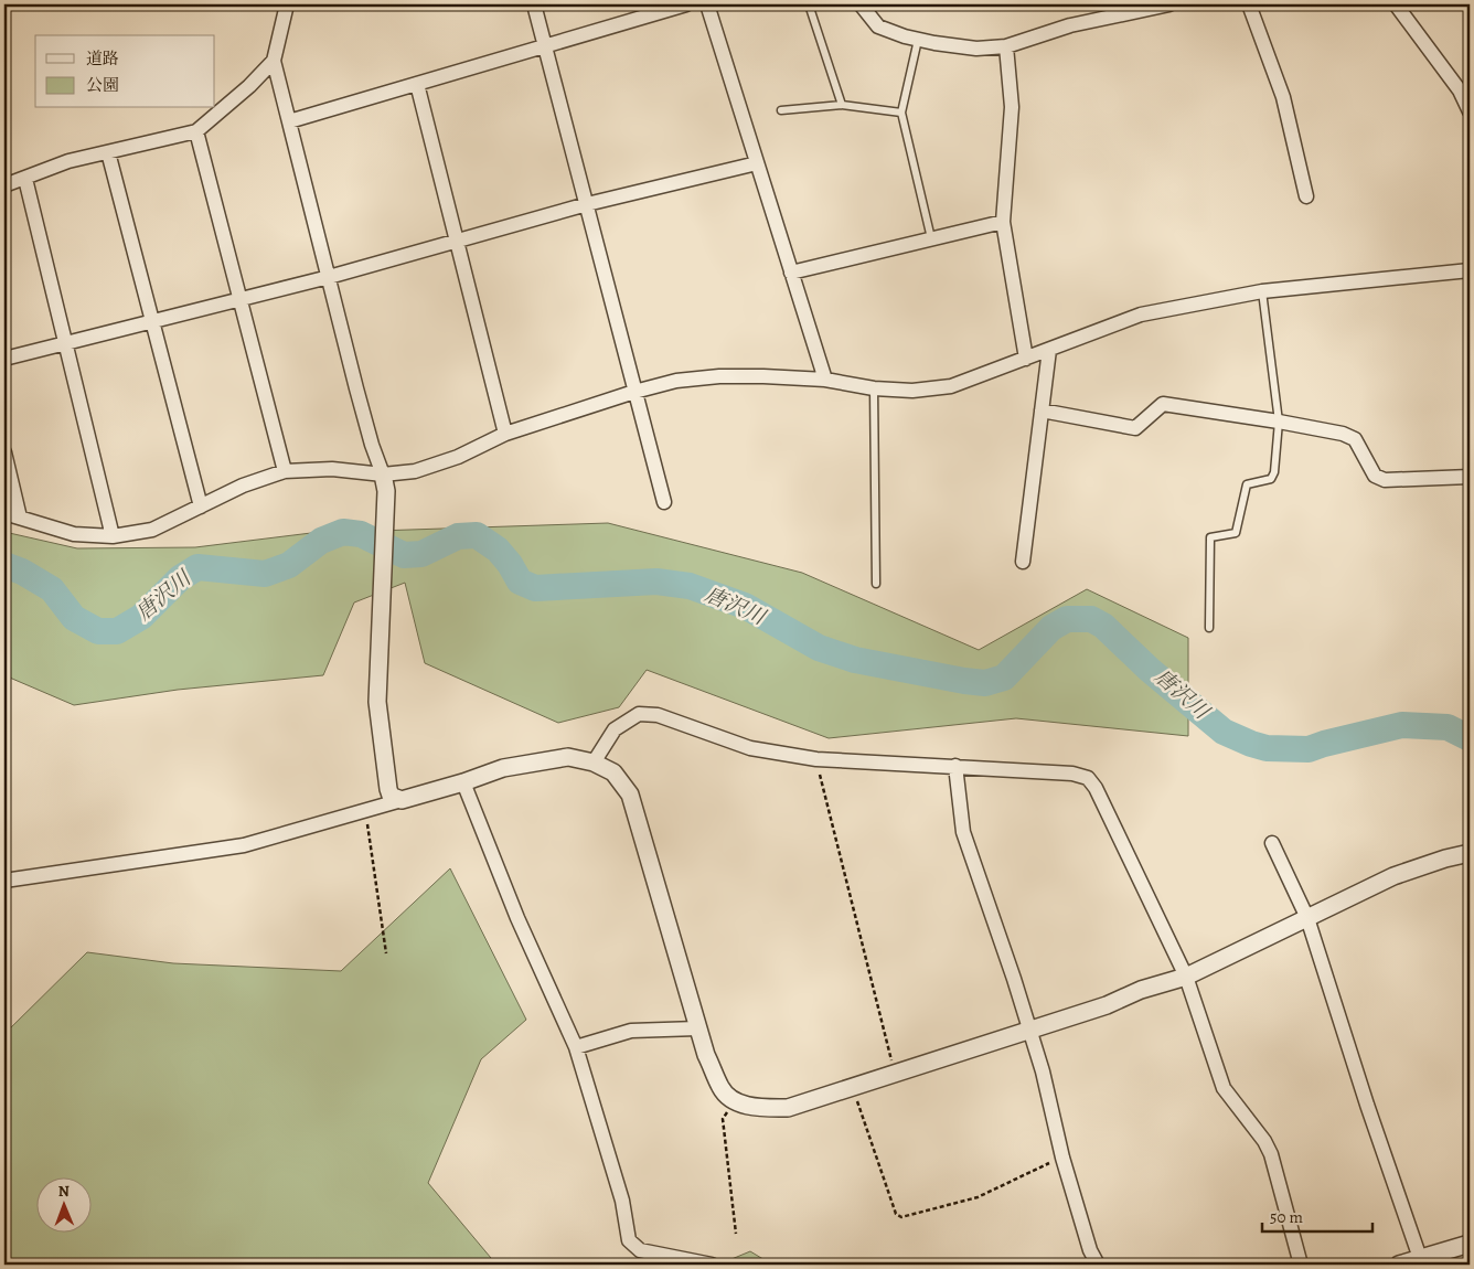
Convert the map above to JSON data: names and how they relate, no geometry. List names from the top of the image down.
{
  "water": ["唐沢川"],
  "legend": ["道路", "公園"],
  "scale_bar": "50 m",
  "north": "top"
}
